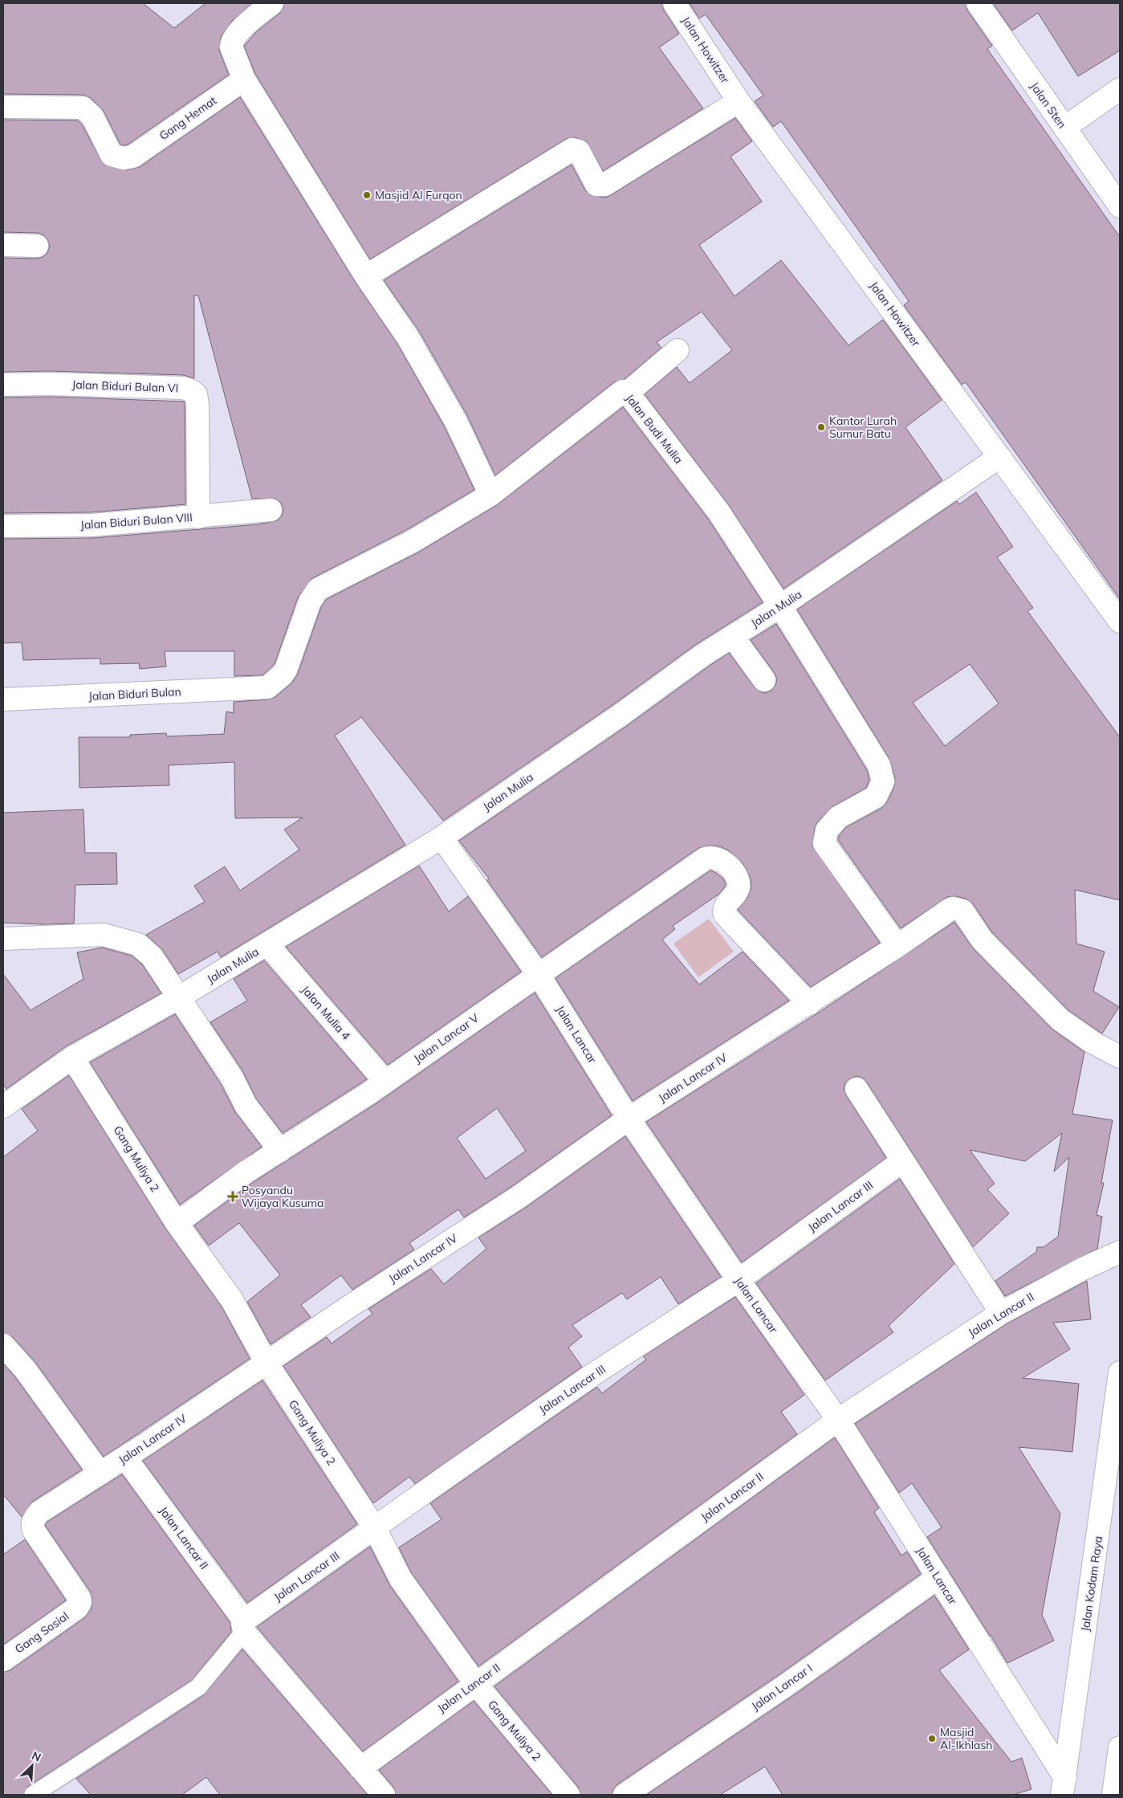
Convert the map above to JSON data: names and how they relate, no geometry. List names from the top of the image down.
{
  "streets": {
    "street": [
      "Jalan Howitzer",
      "Jalan Sten",
      "Gang Hemat",
      "Jalan Biduri Bulan VI",
      "Jalan Budi Mulia",
      "Jalan Biduri Bulan VIII",
      "Jalan Mulia",
      "Jalan Biduri Bulan",
      "Jalan Mulia 4",
      "Jalan Lancar",
      "Jalan Lancar V",
      "Jalan Lancar IV",
      "Gang Muliya 2",
      "Jalan Lancar III",
      "Jalan Lancar II",
      "Jalan Kodam Raya",
      "Gang Sosial",
      "Jalan Lancar I"
    ]
  },
  "crossings": [
    ["Jalan Howitzer", "Jalan Mulia"],
    ["Jalan Biduri Bulan VI", "Jalan Biduri Bulan VIII"],
    ["Jalan Budi Mulia", "Jalan Mulia"],
    ["Jalan Budi Mulia", "Jalan Biduri Bulan"],
    ["Jalan Budi Mulia", "Jalan Lancar IV"],
    ["Jalan Mulia", "Jalan Mulia 4"],
    ["Jalan Mulia", "Jalan Lancar"],
    ["Jalan Mulia", "Gang Muliya 2"],
    ["Jalan Mulia 4", "Jalan Lancar V"],
    ["Jalan Lancar", "Jalan Lancar V"],
    ["Jalan Lancar", "Jalan Lancar IV"],
    ["Jalan Lancar", "Jalan Lancar III"],
    ["Jalan Lancar", "Jalan Lancar II"],
    ["Jalan Lancar", "Jalan Kodam Raya"],
    ["Jalan Lancar", "Jalan Lancar I"],
    ["Jalan Lancar V", "Jalan Lancar IV"],
    ["Jalan Lancar V", "Gang Muliya 2"],
    ["Jalan Lancar IV", "Gang Muliya 2"],
    ["Jalan Lancar IV", "Jalan Lancar II"],
    ["Jalan Lancar IV", "Gang Sosial"],
    ["Gang Muliya 2", "Jalan Lancar III"],
    ["Gang Muliya 2", "Jalan Lancar II"],
    ["Jalan Lancar III", "Jalan Lancar II"]
  ],
  "places": {
    "other": ["Masjid Al Furqon", "Kantor Lurah Sumur Batu", "Masjid Al-Ikhlash"],
    "health": ["Posyandu Wijaya Kusuma"]
  },
  "north": "top right"
}
